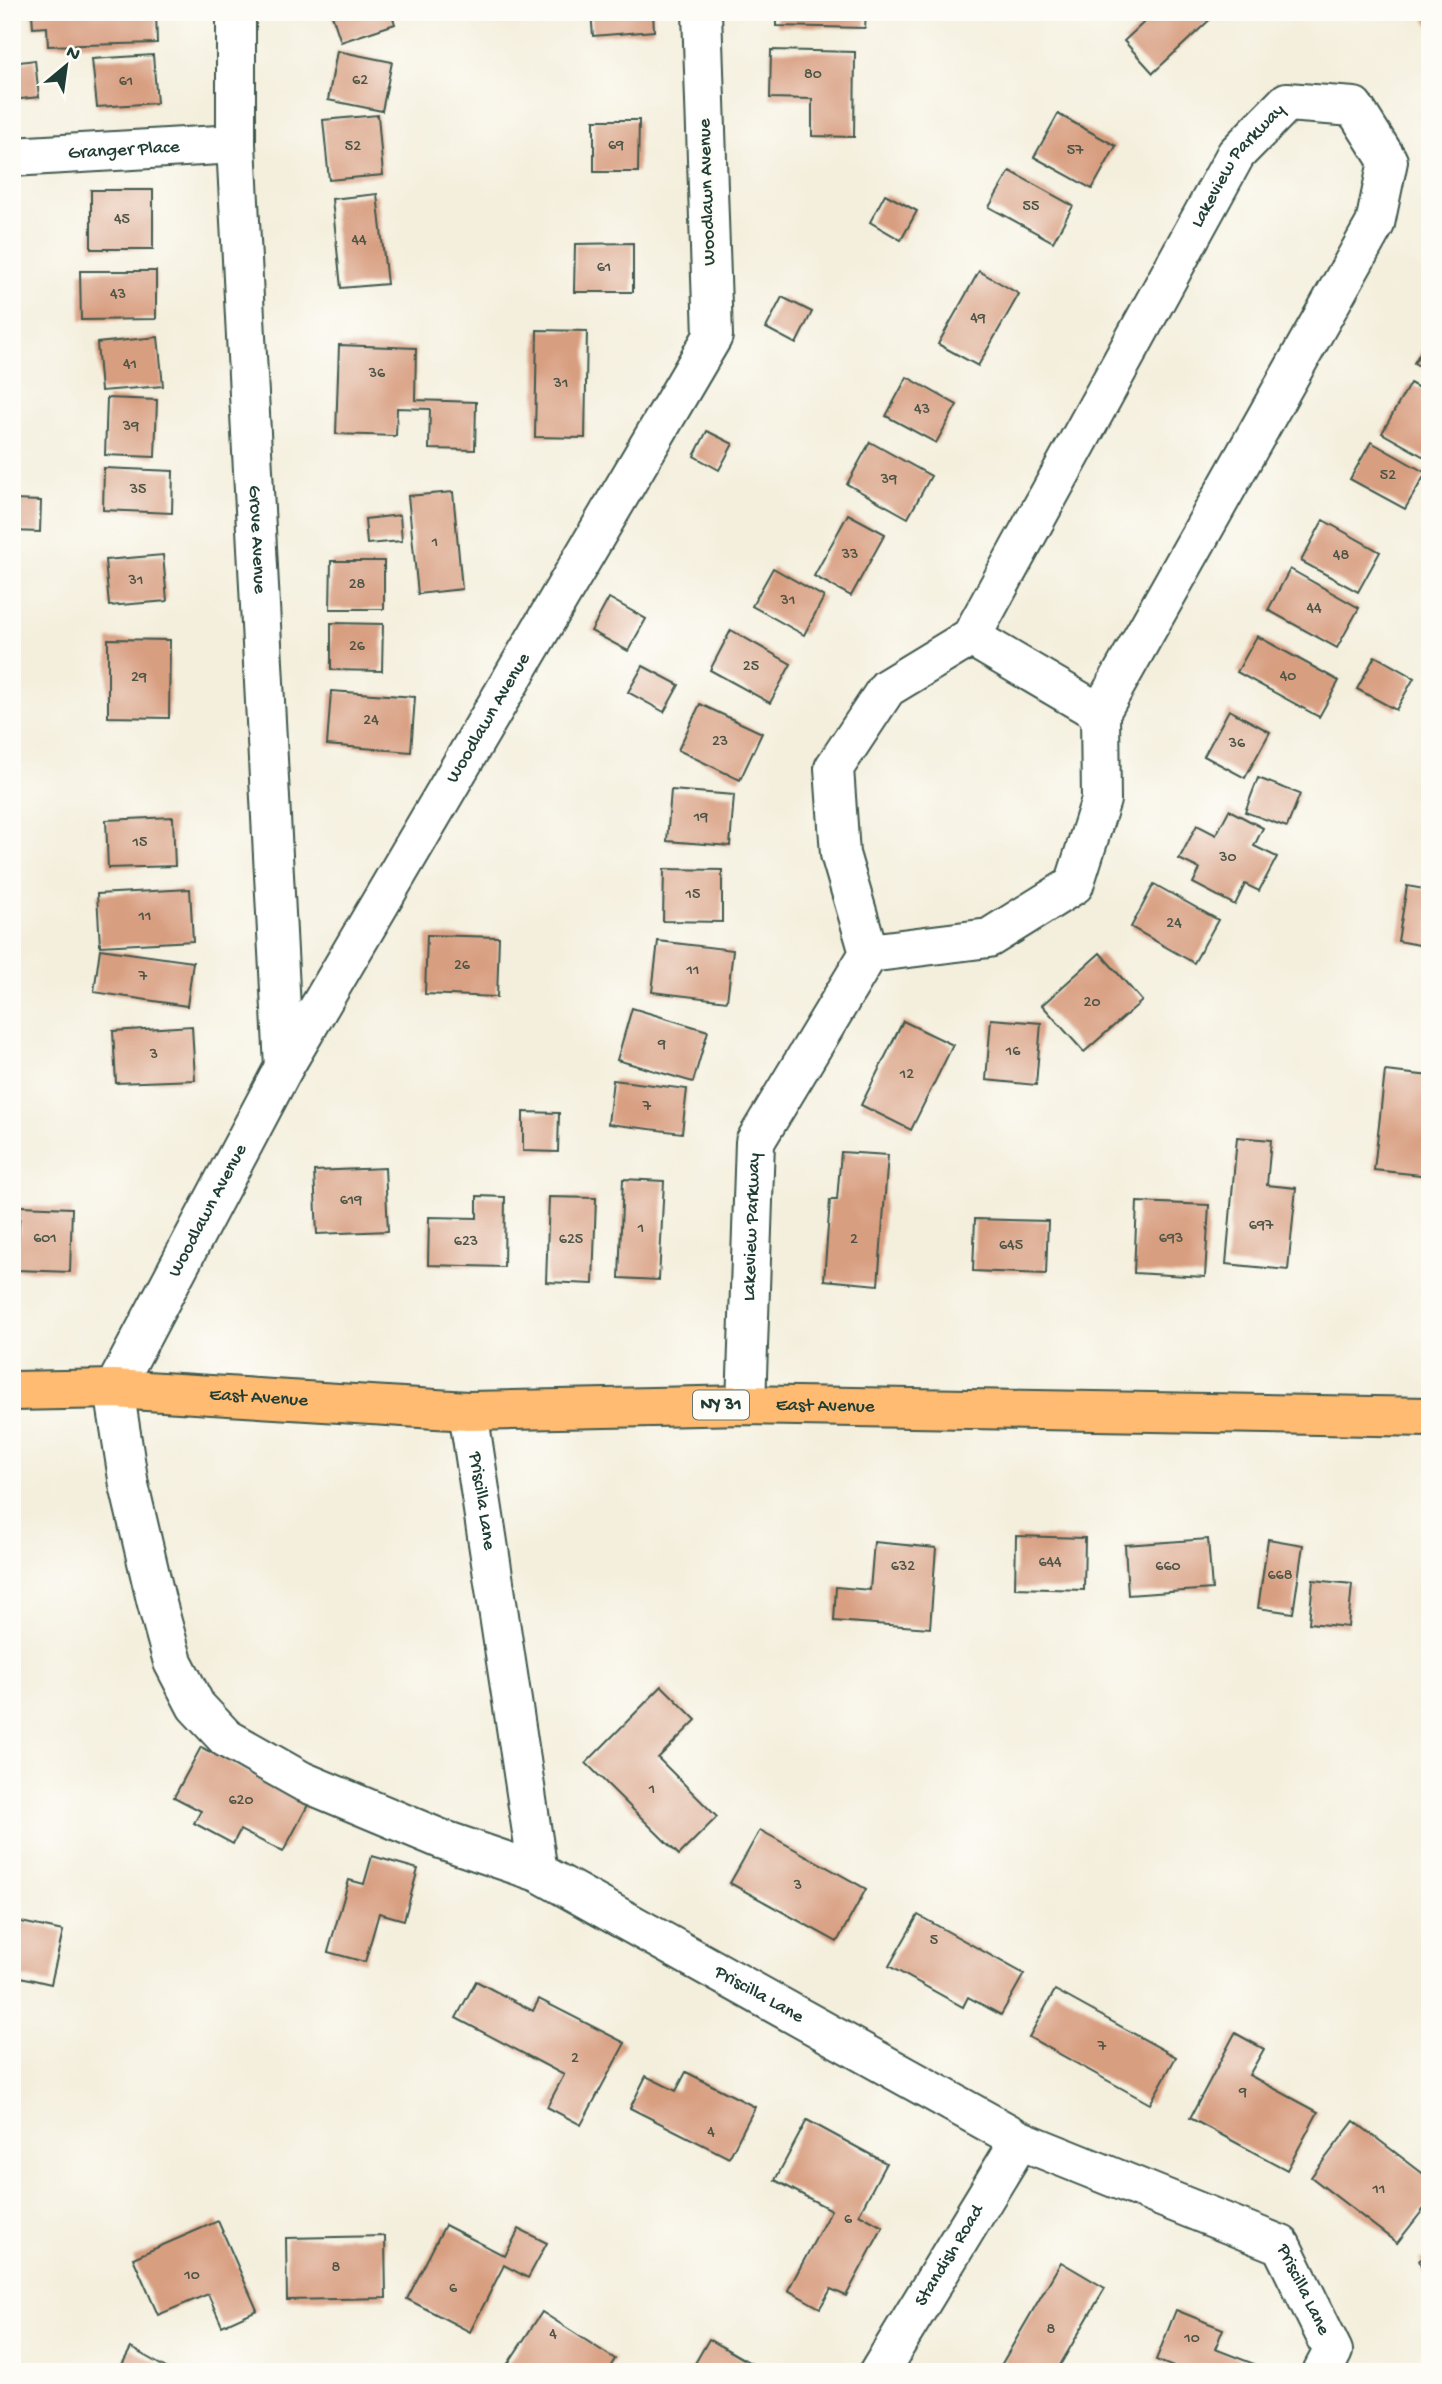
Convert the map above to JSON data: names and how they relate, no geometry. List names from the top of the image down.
{
  "streets": {
    "highway": ["East Avenue", "NY 31"],
    "street": [
      "Granger Place",
      "Lakeview Parkway",
      "Woodlawn Avenue",
      "Grove Avenue",
      "Priscilla Lane",
      "Standish Road"
    ]
  },
  "crossings": [
    ["Granger Place", "Grove Avenue"],
    ["Lakeview Parkway", "East Avenue"],
    ["Woodlawn Avenue", "Grove Avenue"],
    ["Woodlawn Avenue", "East Avenue"],
    ["East Avenue", "Priscilla Lane"],
    ["Priscilla Lane", "Standish Road"]
  ],
  "house_numbers": [
    "80",
    "62",
    "61",
    "69",
    "52",
    "57",
    "55",
    "45",
    "44",
    "61",
    "43",
    "49",
    "41",
    "36",
    "31",
    "43",
    "39",
    "52",
    "39",
    "35",
    "1",
    "33",
    "48",
    "31",
    "28",
    "31",
    "44",
    "26",
    "25",
    "40",
    "29",
    "24",
    "23",
    "36",
    "19",
    "15",
    "30",
    "15",
    "11",
    "24",
    "26",
    "11",
    "7",
    "20",
    "9",
    "16",
    "3",
    "12",
    "7",
    "619",
    "697",
    "1",
    "601",
    "693",
    "625",
    "2",
    "623",
    "645",
    "644",
    "632",
    "660",
    "668",
    "1",
    "620",
    "3",
    "5",
    "7",
    "2",
    "9",
    "4",
    "11",
    "6",
    "8",
    "10",
    "6",
    "8",
    "4",
    "10"
  ],
  "north": "top right"
}
